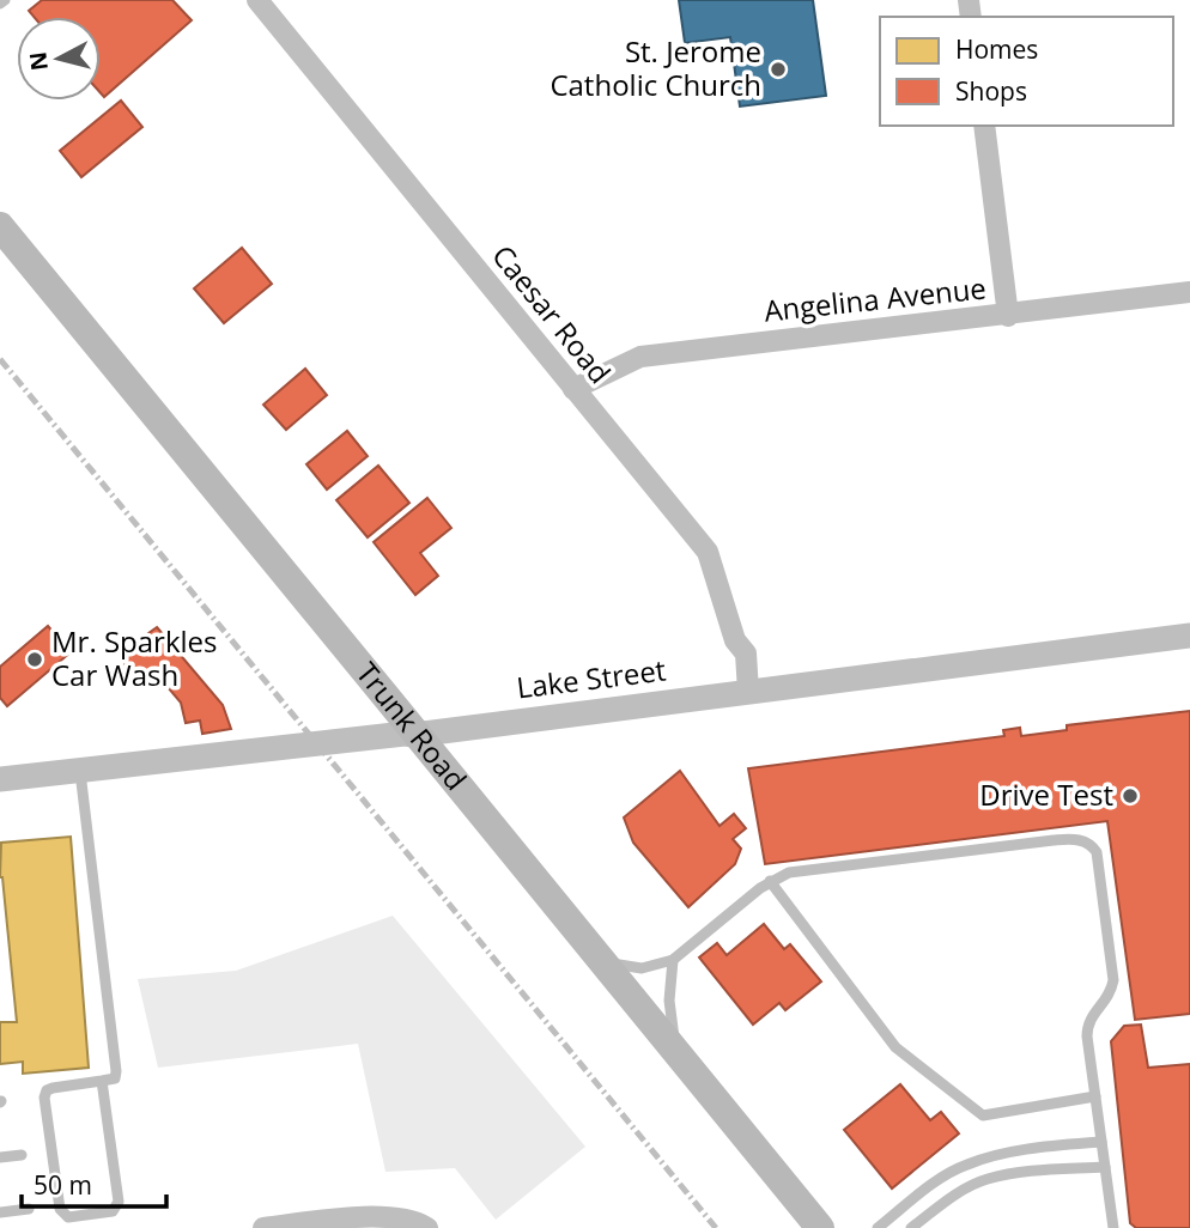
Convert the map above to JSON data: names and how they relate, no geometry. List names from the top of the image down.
{
  "streets": {
    "main road": ["Trunk Road"],
    "street": ["Angelina Avenue", "Caesar Road", "Lake Street"]
  },
  "crossings": [
    ["Angelina Avenue", "Caesar Road"],
    ["Caesar Road", "Lake Street"],
    ["Lake Street", "Trunk Road"]
  ],
  "places": ["St. Jerome Catholic Church", "Mr. Sparkles Car Wash", "Drive Test"],
  "legend": ["Homes", "Shops"],
  "scale_bar": "50 m",
  "north": "left"
}
